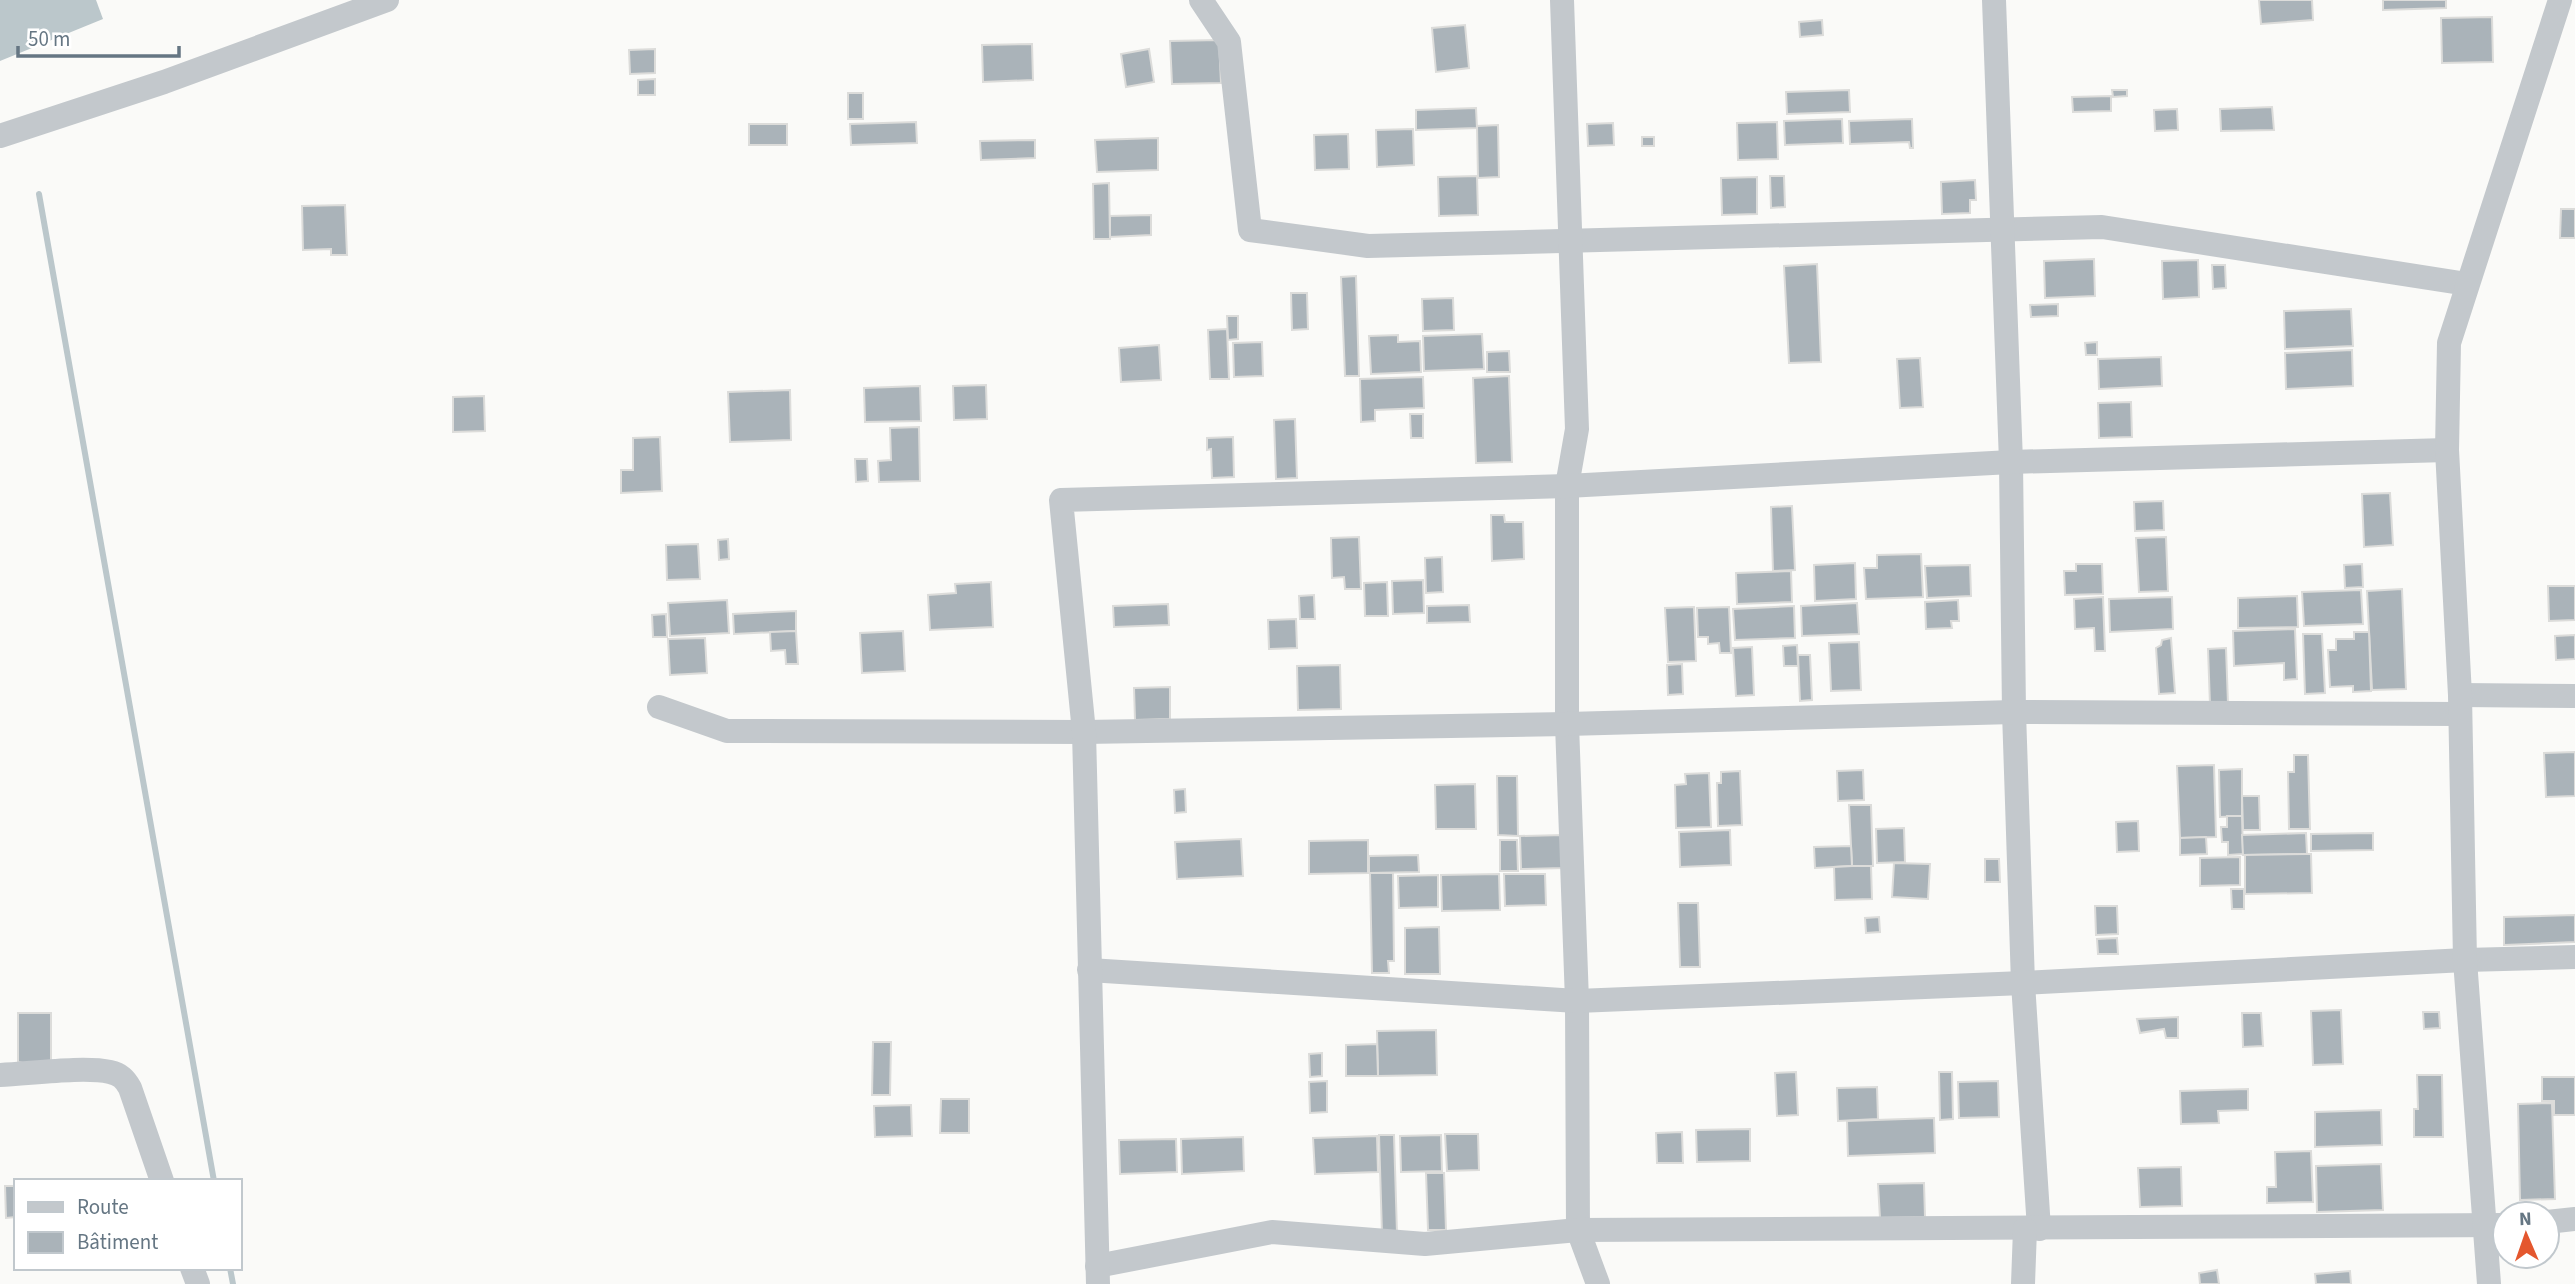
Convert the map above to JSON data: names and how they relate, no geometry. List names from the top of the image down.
{
  "legend": ["Route", "Bâtiment"],
  "scale_bar": "50 m",
  "north": "top"
}
